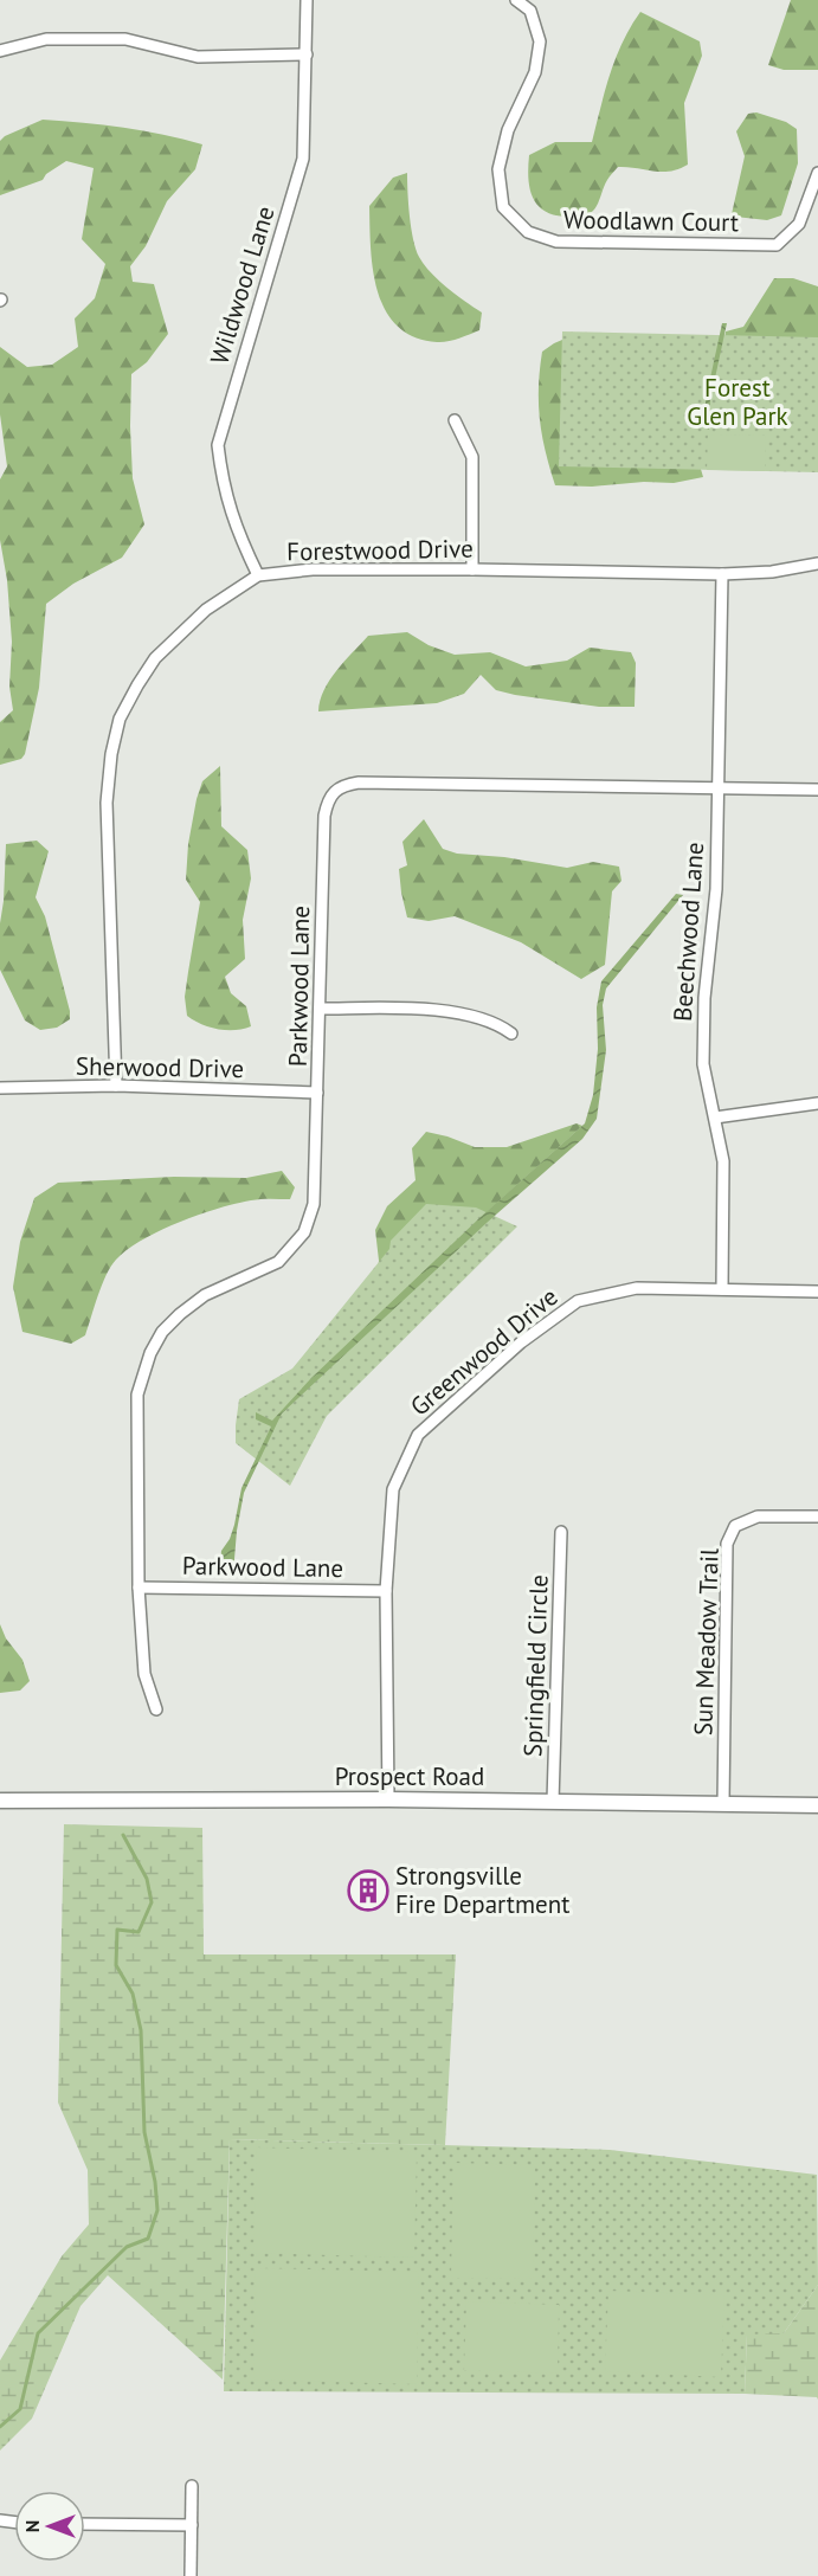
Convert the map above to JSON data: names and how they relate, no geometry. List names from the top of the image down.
{
  "streets": {
    "street": [
      "Woodlawn Court",
      "Wildwood Lane",
      "Forestwood Drive",
      "Beechwood Lane",
      "Parkwood Lane",
      "Sherwood Drive",
      "Greenwood Drive",
      "Sun Meadow Trail",
      "Springfield Circle",
      "Prospect Road"
    ]
  },
  "crossings": [
    ["Wildwood Lane", "Forestwood Drive"],
    ["Forestwood Drive", "Beechwood Lane"],
    ["Forestwood Drive", "Sherwood Drive"],
    ["Beechwood Lane", "Parkwood Lane"],
    ["Beechwood Lane", "Greenwood Drive"],
    ["Parkwood Lane", "Sherwood Drive"],
    ["Parkwood Lane", "Greenwood Drive"],
    ["Greenwood Drive", "Prospect Road"],
    ["Sun Meadow Trail", "Prospect Road"],
    ["Springfield Circle", "Prospect Road"]
  ],
  "parks": ["Forest Glen Park"],
  "places": {
    "building": ["Strongsville Fire Department"]
  },
  "north": "left"
}
